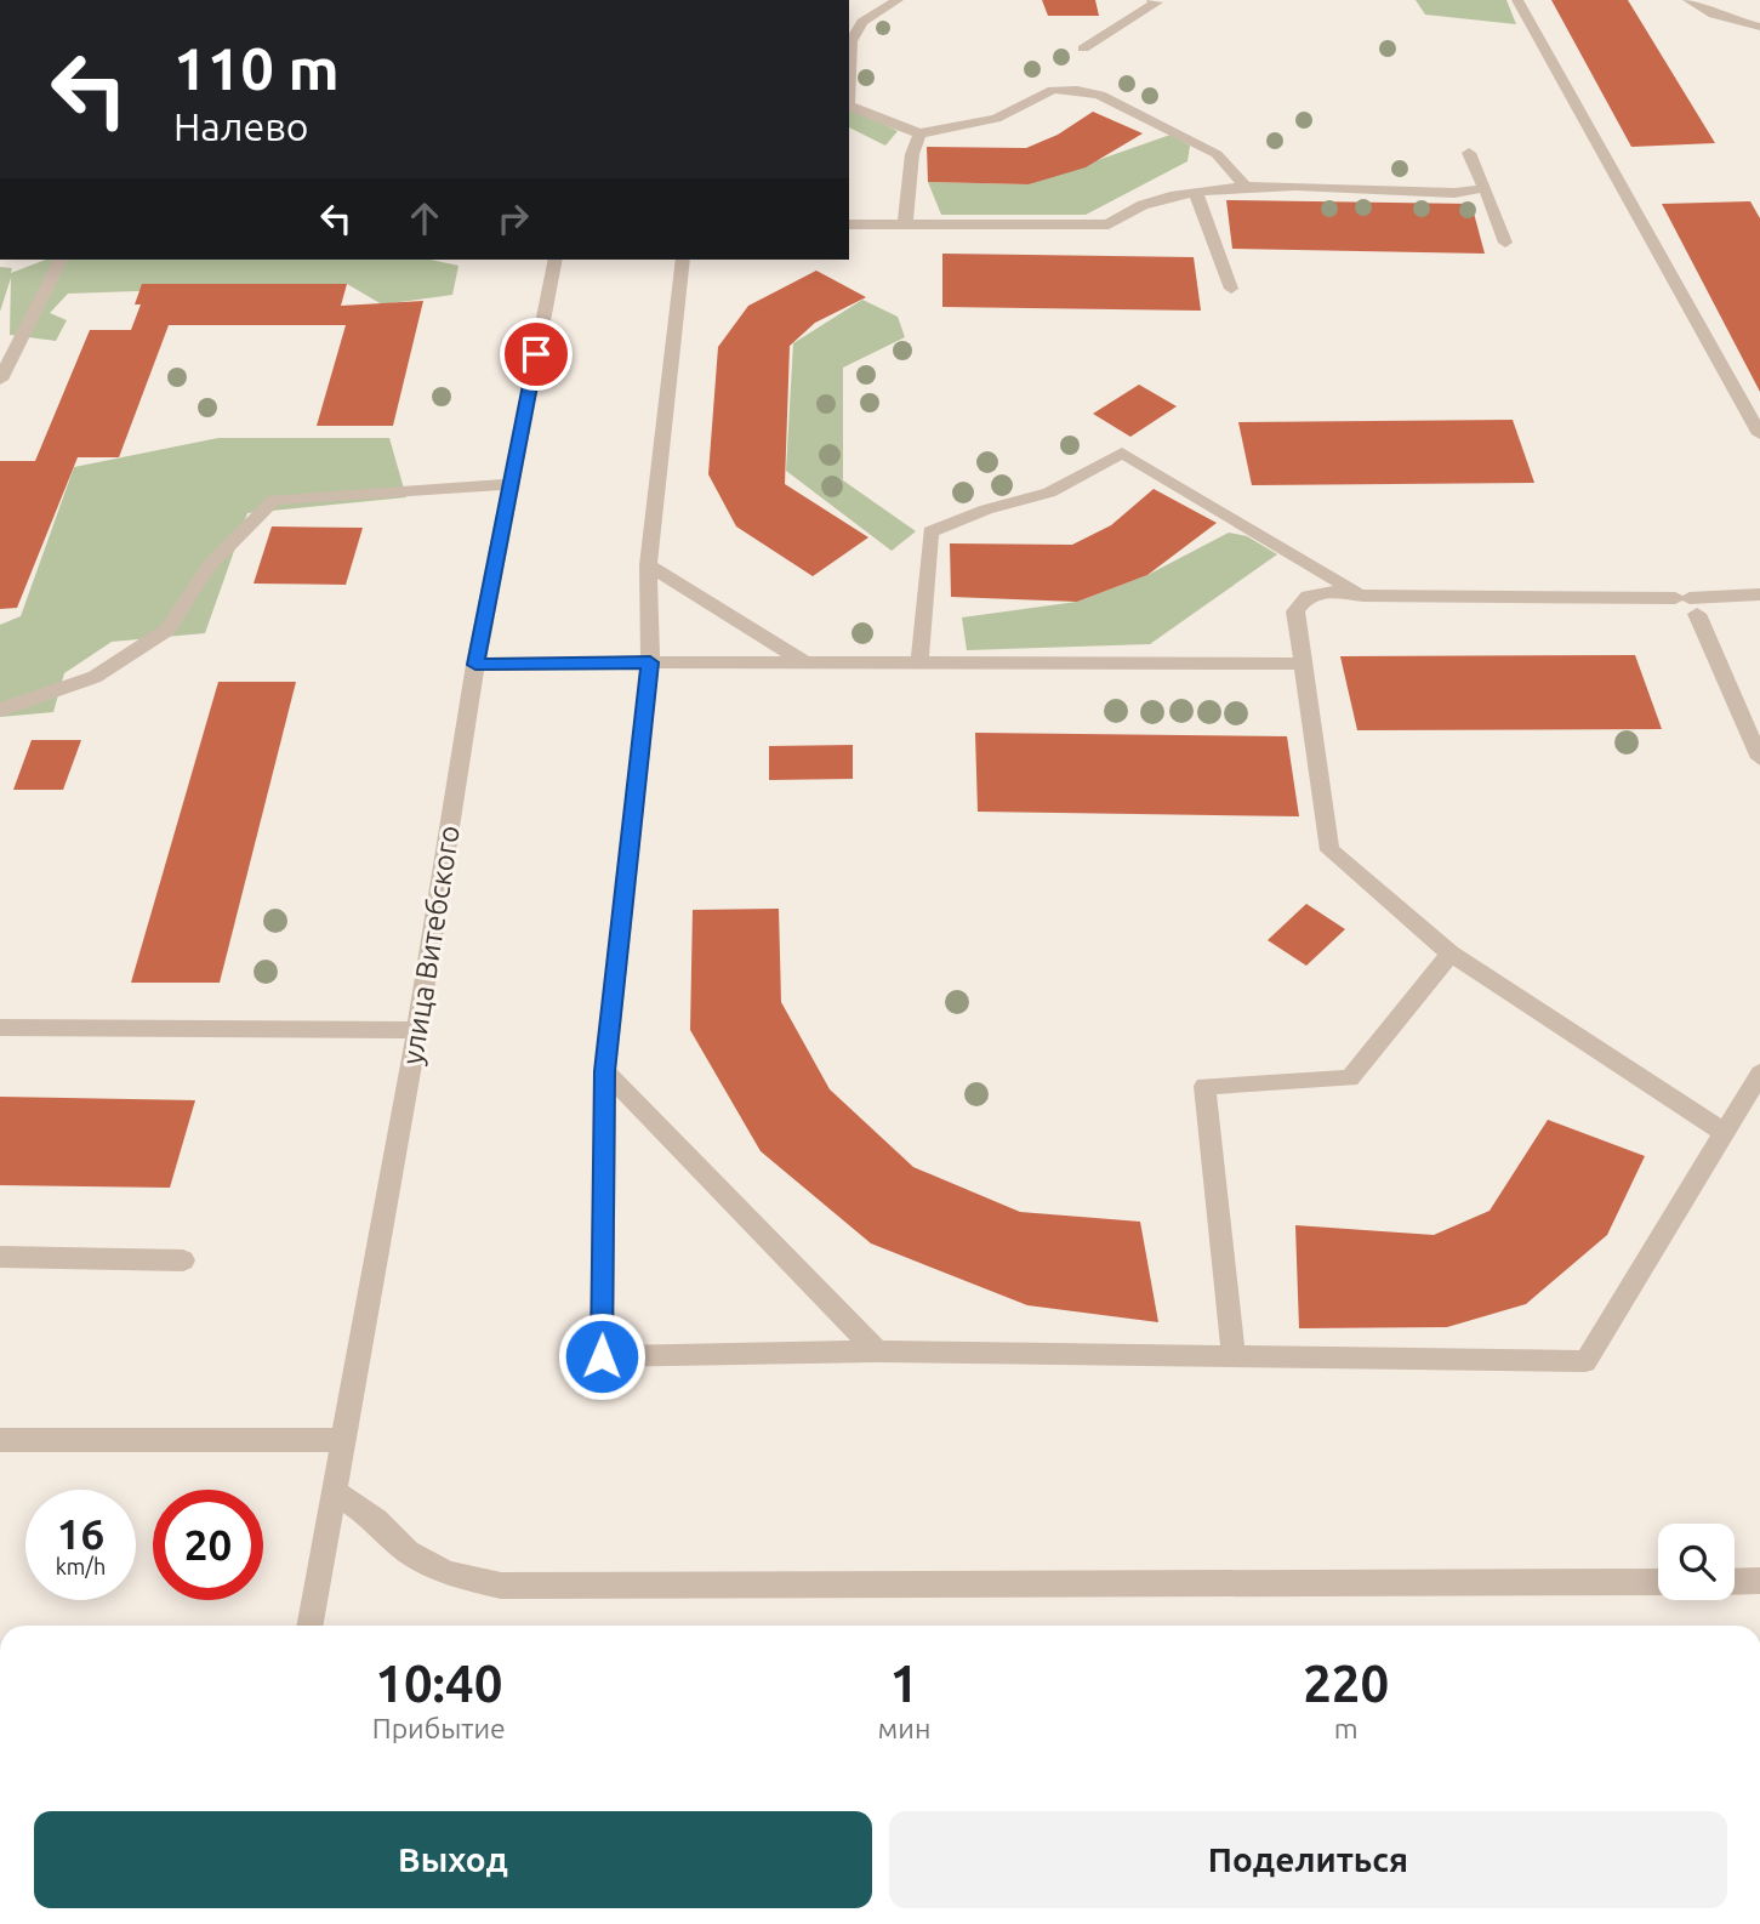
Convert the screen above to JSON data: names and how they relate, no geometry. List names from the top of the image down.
{
  "streets": {
    "street": ["улица Витебского"]
  },
  "page": {
    "turn": ["110 m", "Налево"],
    "speed": "16 km/h",
    "limit": "20",
    "eta": [
      "10:40",
      "Прибытие",
      "1",
      "мин",
      "220",
      "m"
    ],
    "buttons": ["Выход", "Поделиться"]
  }
}
